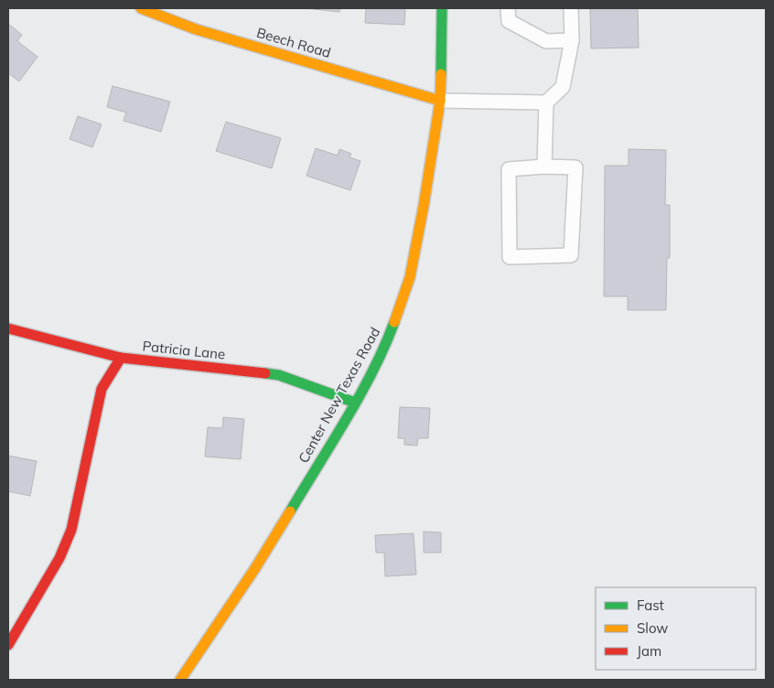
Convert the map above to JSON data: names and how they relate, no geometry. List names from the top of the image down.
{
  "streets": {
    "street": ["Beech Road", "Patricia Lane", "Center New Texas Road"]
  },
  "crossings": [
    ["Beech Road", "Center New Texas Road"],
    ["Patricia Lane", "Center New Texas Road"]
  ],
  "legend": ["Fast", "Slow", "Jam"]
}
